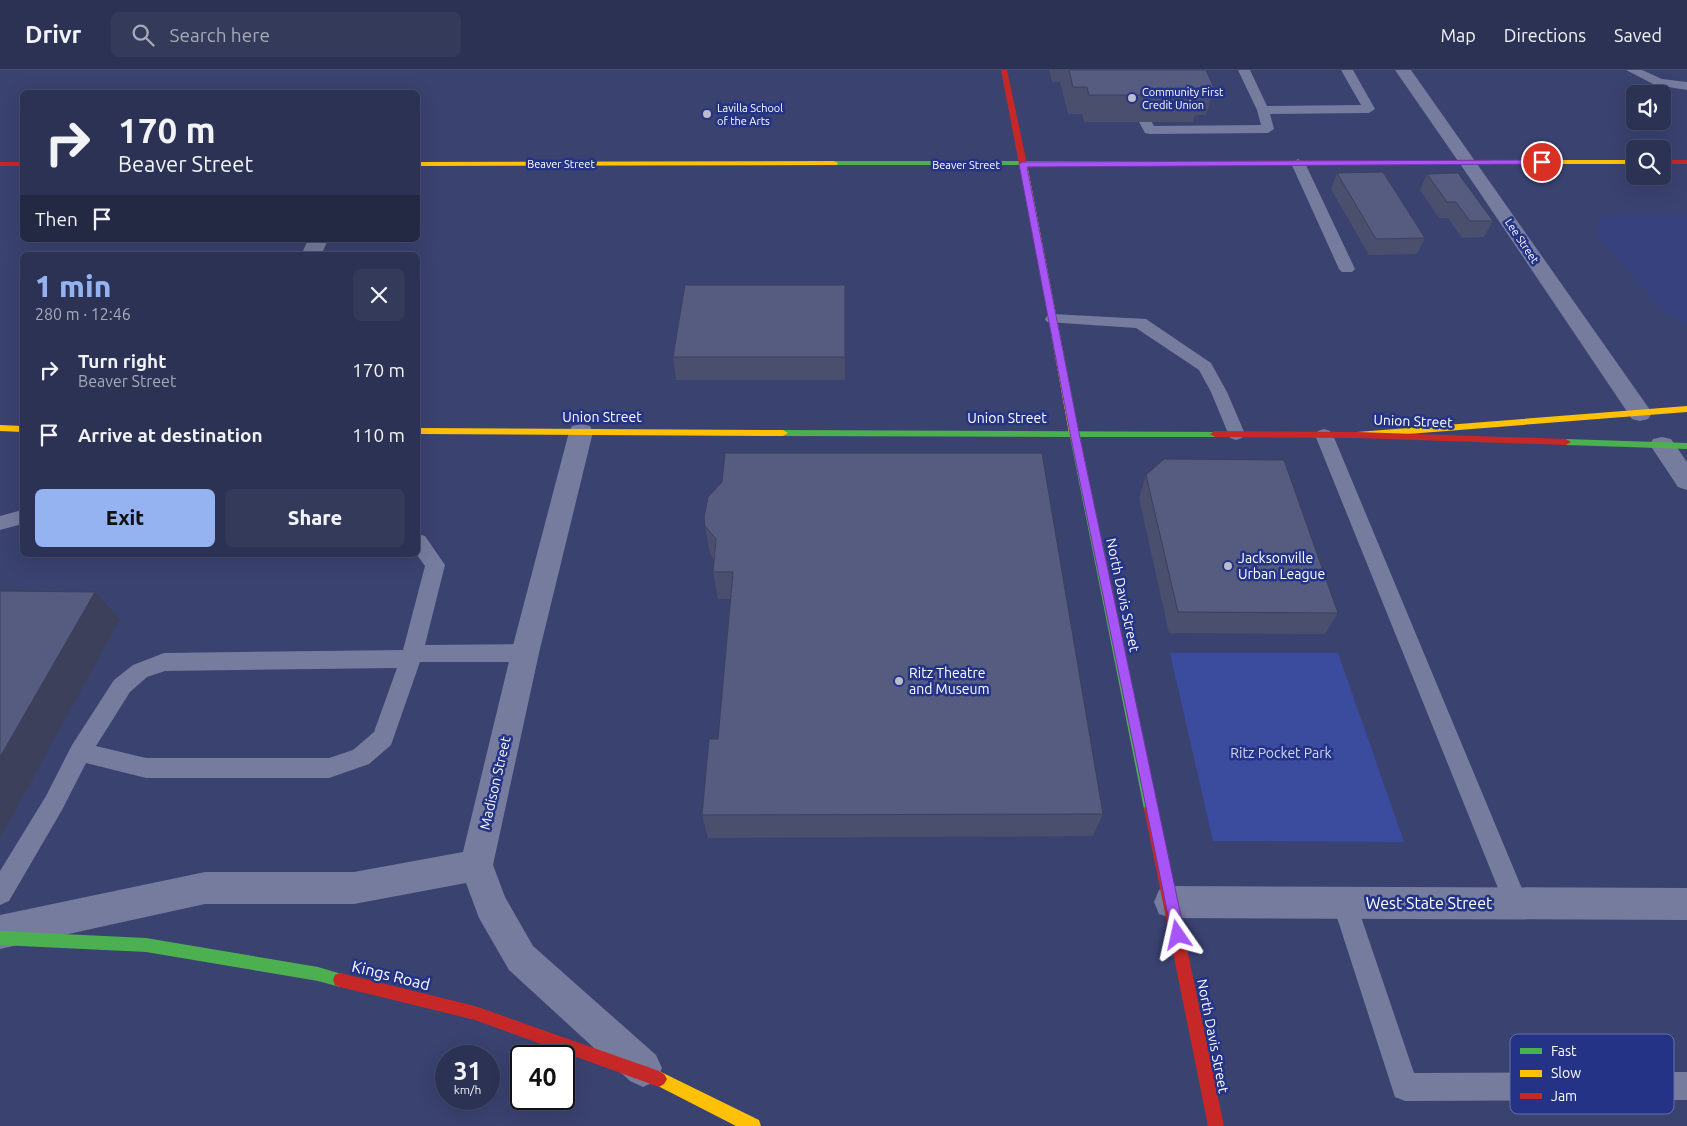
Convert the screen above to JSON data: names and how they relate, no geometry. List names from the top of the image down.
{
  "streets": {
    "main road": [
      "Beaver Street",
      "Union Street",
      "North Davis Street",
      "Kings Road"
    ],
    "street": ["Lee Street", "Madison Street", "West State Street"]
  },
  "crossings": [
    ["Beaver Street", "Lee Street"],
    ["Beaver Street", "North Davis Street"],
    ["Union Street", "North Davis Street"],
    ["Union Street", "Madison Street"],
    ["North Davis Street", "West State Street"]
  ],
  "parks": ["Ritz Pocket Park"],
  "places": [
    "Community First Credit Union",
    "Lavilla School of the Arts",
    "Jacksonville Urban League",
    "Ritz Theatre and Museum"
  ],
  "legend": ["Fast", "Slow", "Jam"],
  "page": {
    "header": "Drivr",
    "search": "Search here",
    "nav": ["Map", "Directions", "Saved"],
    "turn": ["170 m", "Beaver Street"],
    "then": "Then",
    "heading": ["1 min", "280 m · 12:46"],
    "list": [
      {
        "name": "Turn right",
        "note": "Beaver Street",
        "value": "170 m"
      },
      {
        "name": "Arrive at destination",
        "value": "110 m"
      }
    ],
    "buttons": ["Exit", "Share"],
    "speed": "31 km/h",
    "limit": "40"
  }
}
